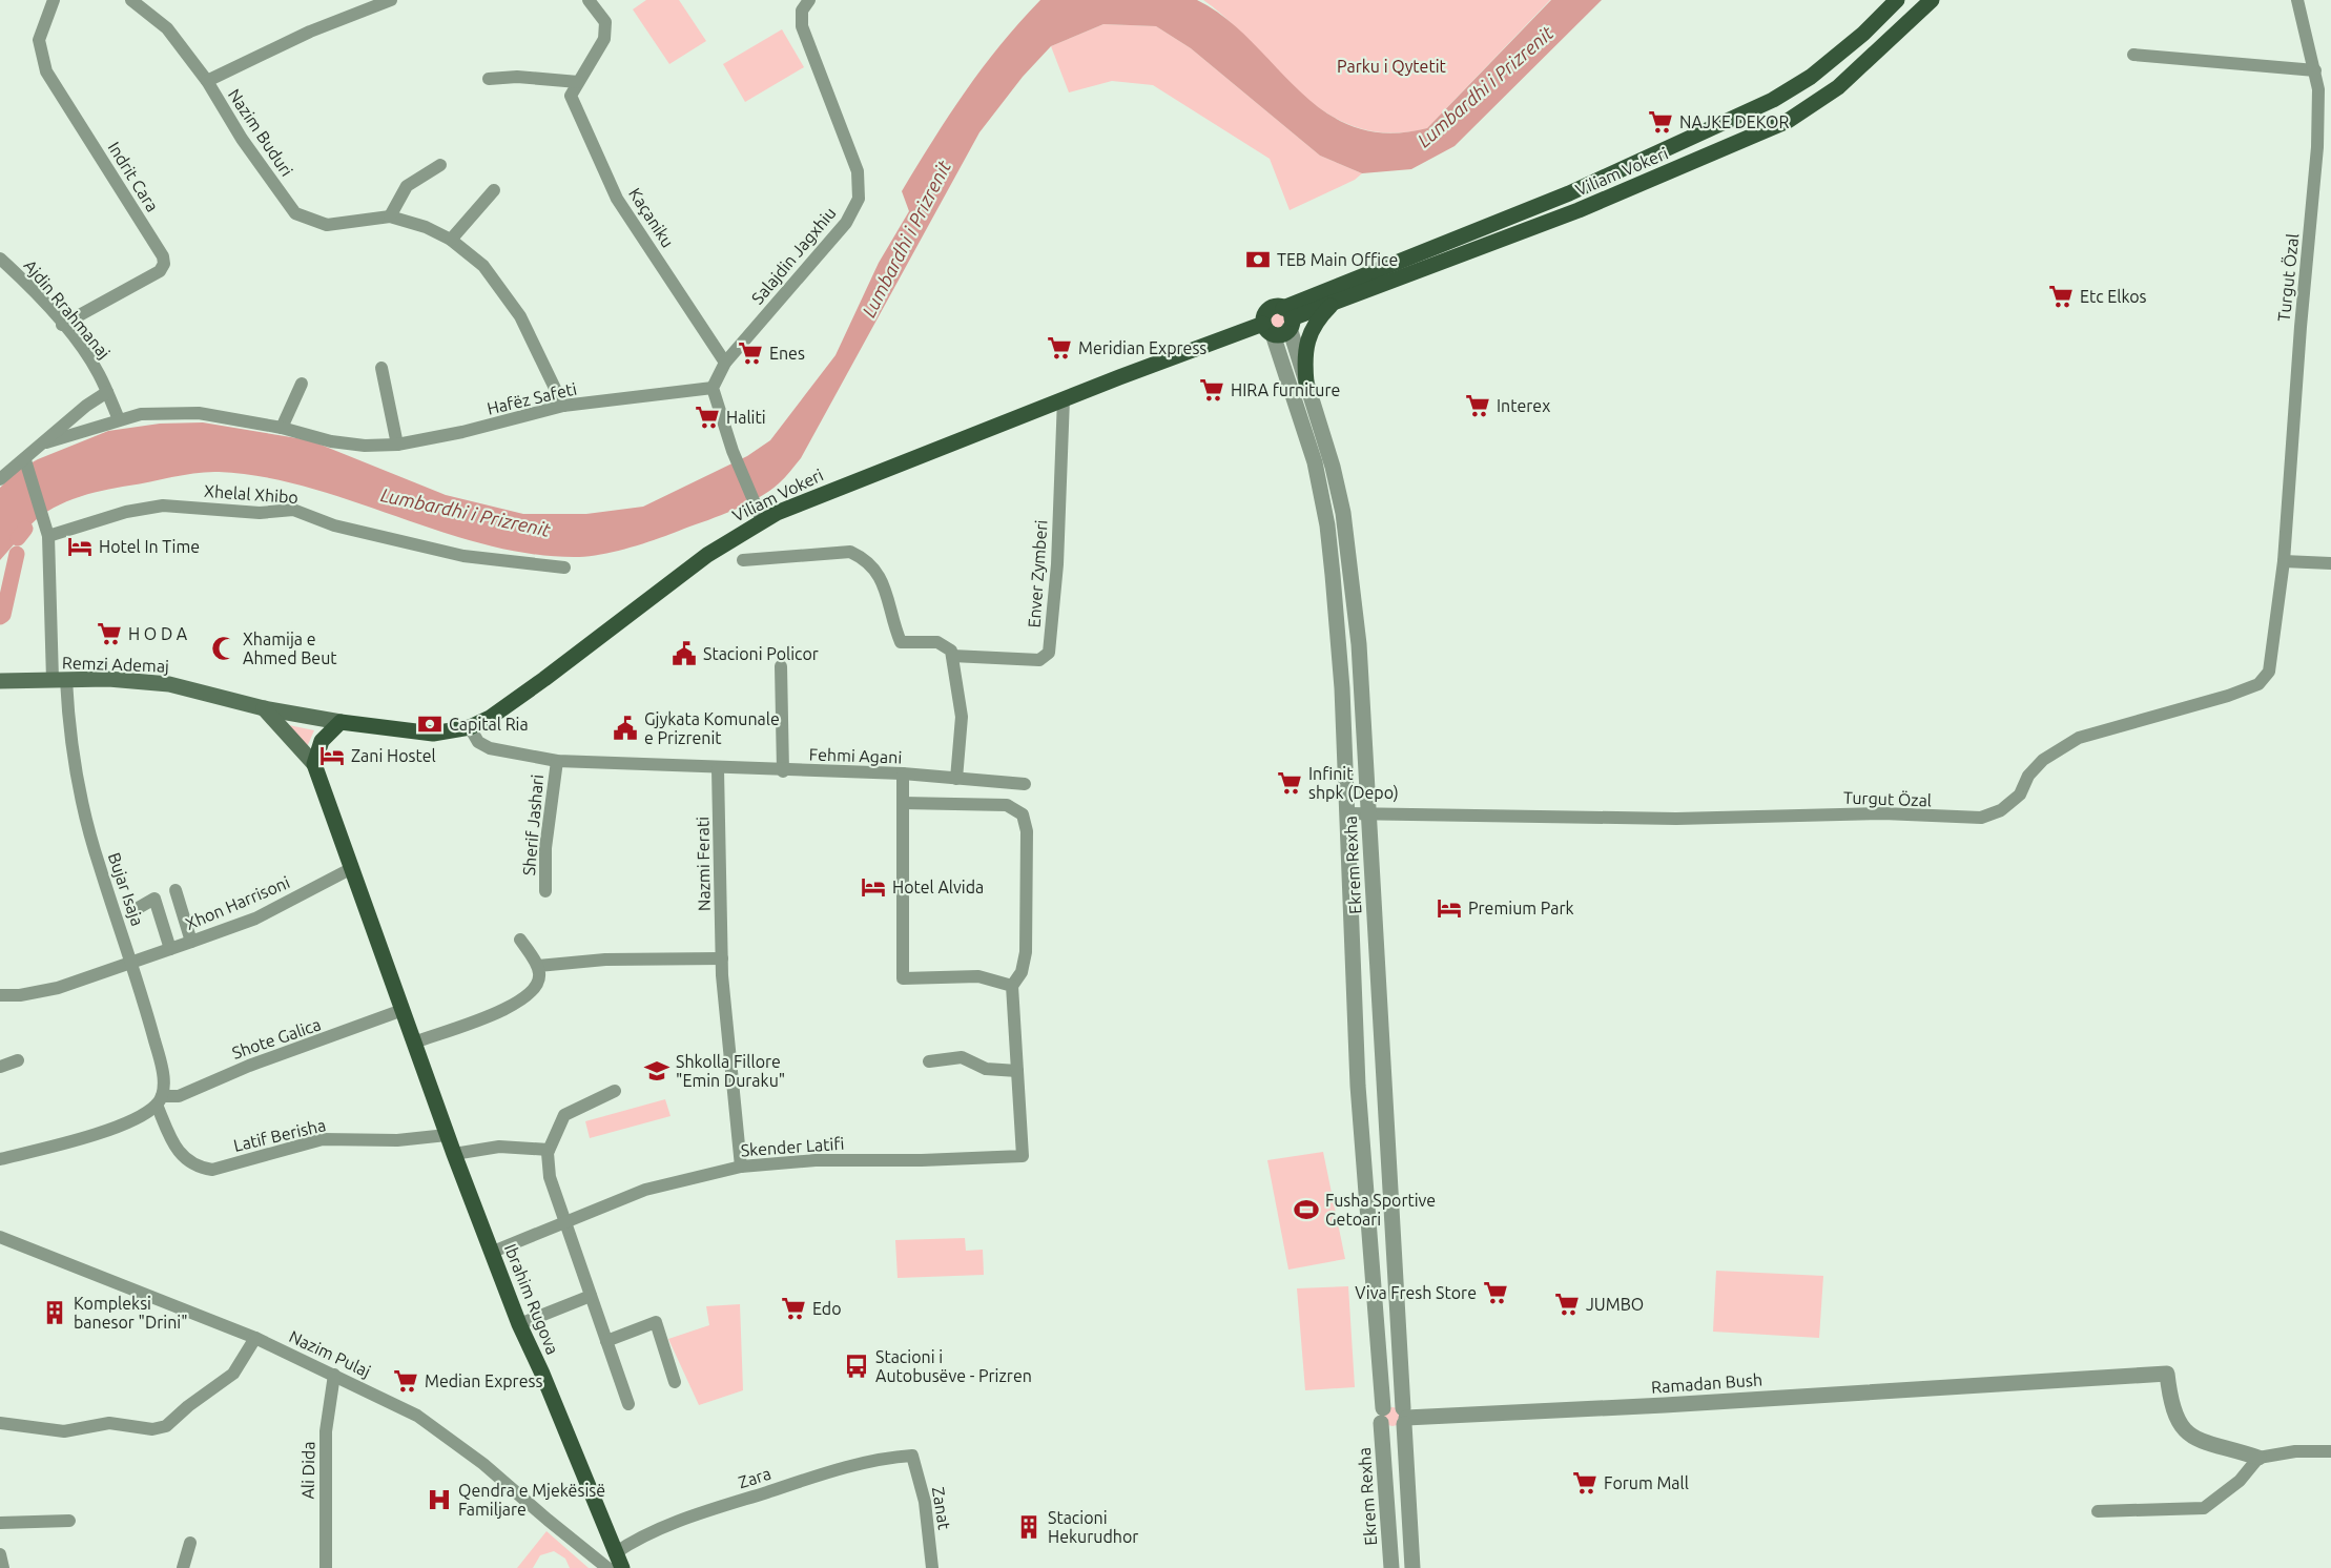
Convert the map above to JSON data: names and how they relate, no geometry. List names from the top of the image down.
{
  "streets": {
    "main road": ["Viliam Vokeri", "Remzi Ademaj", "Ibrahim Rugova"],
    "street": [
      "Nazim Buduri",
      "Indrit Cara",
      "Kaçaniku",
      "Salajdin Jagxhiu",
      "Turgut Özal",
      "Ajdin Rrahmanaj",
      "Hafëz Safeti",
      "Xhelal Xhibo",
      "Enver Zymberi",
      "Fehmi Agani",
      "Sherif Jashari",
      "Nazmi Ferati",
      "Ekrem Rexha",
      "Bujar Isaja",
      "Xhon Harrisoni",
      "Shote Galica",
      "Latif Berisha",
      "Skender Latifi",
      "Nazim Pulaj",
      "Ramadan Bush",
      "Ali Dida",
      "Zara",
      "Zanat"
    ]
  },
  "crossings": [
    ["Nazim Buduri", "Hafëz Safeti"],
    ["Viliam Vokeri", "Enver Zymberi"],
    ["Viliam Vokeri", "Remzi Ademaj"],
    ["Viliam Vokeri", "Fehmi Agani"],
    ["Viliam Vokeri", "Ekrem Rexha"],
    ["Viliam Vokeri", "Ibrahim Rugova"],
    ["Indrit Cara", "Ajdin Rrahmanaj"],
    ["Kaçaniku", "Salajdin Jagxhiu"],
    ["Salajdin Jagxhiu", "Hafëz Safeti"],
    ["Turgut Özal", "Ekrem Rexha"],
    ["Ajdin Rrahmanaj", "Hafëz Safeti"],
    ["Remzi Ademaj", "Bujar Isaja"],
    ["Remzi Ademaj", "Ibrahim Rugova"],
    ["Fehmi Agani", "Sherif Jashari"],
    ["Fehmi Agani", "Nazmi Ferati"],
    ["Nazmi Ferati", "Skender Latifi"],
    ["Ekrem Rexha", "Ramadan Bush"],
    ["Bujar Isaja", "Xhon Harrisoni"],
    ["Bujar Isaja", "Shote Galica"],
    ["Bujar Isaja", "Latif Berisha"],
    ["Xhon Harrisoni", "Ibrahim Rugova"],
    ["Shote Galica", "Latif Berisha"],
    ["Shote Galica", "Ibrahim Rugova"],
    ["Latif Berisha", "Ibrahim Rugova"],
    ["Skender Latifi", "Ibrahim Rugova"],
    ["Ibrahim Rugova", "Nazim Pulaj"],
    ["Ibrahim Rugova", "Zara"],
    ["Nazim Pulaj", "Ali Dida"],
    ["Nazim Pulaj", "Zara"],
    ["Zara", "Zanat"]
  ],
  "water": ["Lumbardhi i Prizrenit"],
  "parks": ["Parku i Qytetit"],
  "places": {
    "supermarket": [
      "NAJKE DEKOR",
      "Etc Elkos",
      "Meridian Express",
      "Enes",
      "HIRA furniture",
      "Interex",
      "Haliti",
      "H O D A",
      "Infinit shpk (Depo)",
      "Viva Fresh Store",
      "JUMBO",
      "Edo",
      "Median Express",
      "Forum Mall"
    ],
    "bank": ["TEB Main Office", "Capital Ria"],
    "hotel": [
      "Hotel In Time",
      "Zani Hostel",
      "Hotel Alvida",
      "Premium Park"
    ],
    "mosque": ["Xhamija e Ahmed Beut"],
    "public building": ["Stacioni Policor", "Gjykata Komunale e Prizrenit"],
    "school or university": ["Shkolla Fillore \"Emin Duraku\""],
    "sports": ["Fusha Sportive Getoari"],
    "building": ["Kompleksi banesor \"Drini\"", "Stacioni Hekurudhor"],
    "bus stop": ["Stacioni i Autobusëve - Prizren"],
    "hospital": ["Qendra e Mjekësisë Familjare"]
  }
}
